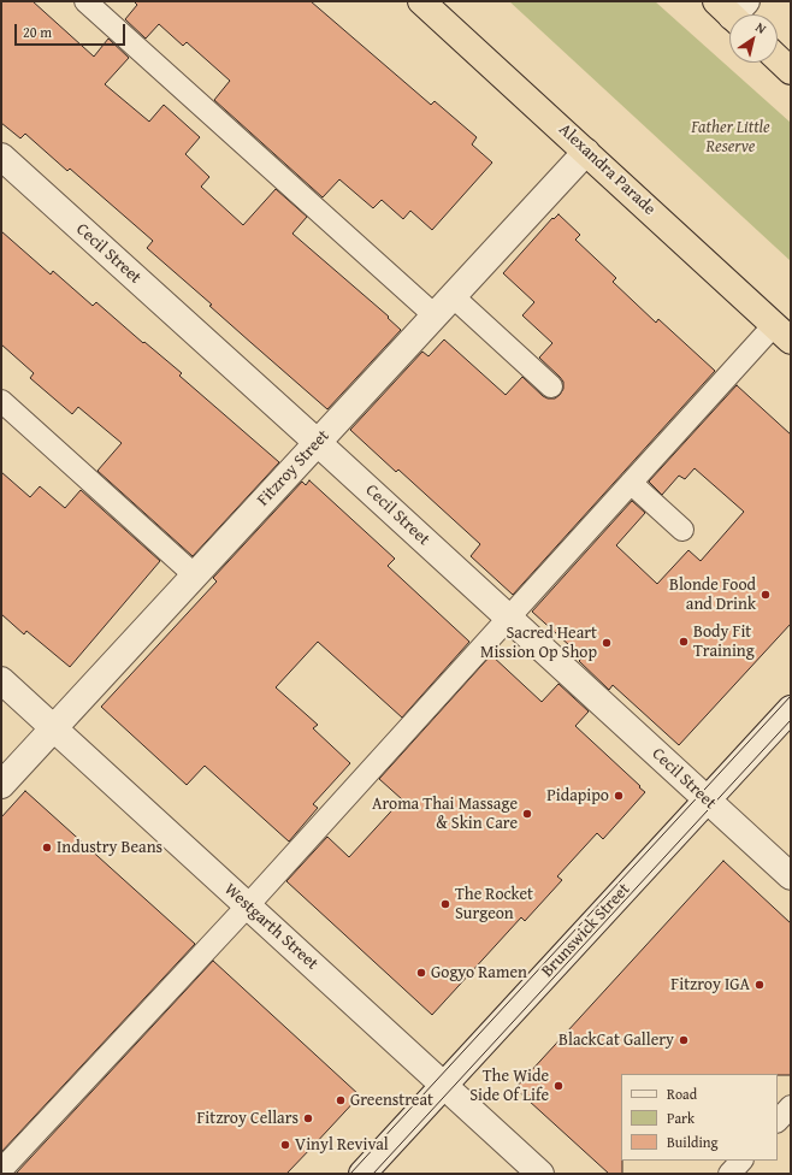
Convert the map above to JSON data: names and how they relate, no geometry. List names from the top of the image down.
{
  "streets": {
    "highway": ["Alexandra Parade"],
    "street": [
      "Cecil Street",
      "Fitzroy Street",
      "Westgarth Street",
      "Brunswick Street"
    ]
  },
  "crossings": [
    ["Alexandra Parade", "Fitzroy Street"],
    ["Cecil Street", "Fitzroy Street"],
    ["Cecil Street", "Brunswick Street"],
    ["Fitzroy Street", "Westgarth Street"],
    ["Westgarth Street", "Brunswick Street"]
  ],
  "parks": ["Father Little Reserve"],
  "places": [
    "Blonde Food and Drink",
    "Body Fit Training",
    "Sacred Heart Mission Op Shop",
    "Pidapipo",
    "Aroma Thai Massage & Skin Care",
    "Industry Beans",
    "The Rocket Surgeon",
    "Gogyo Ramen",
    "Fitzroy IGA",
    "BlackCat Gallery",
    "The Wide Side Of Life",
    "Greenstreat",
    "Fitzroy Cellars",
    "Vinyl Revival"
  ],
  "legend": ["Road", "Park", "Building"],
  "scale_bar": "20 m",
  "north": "top right"
}
